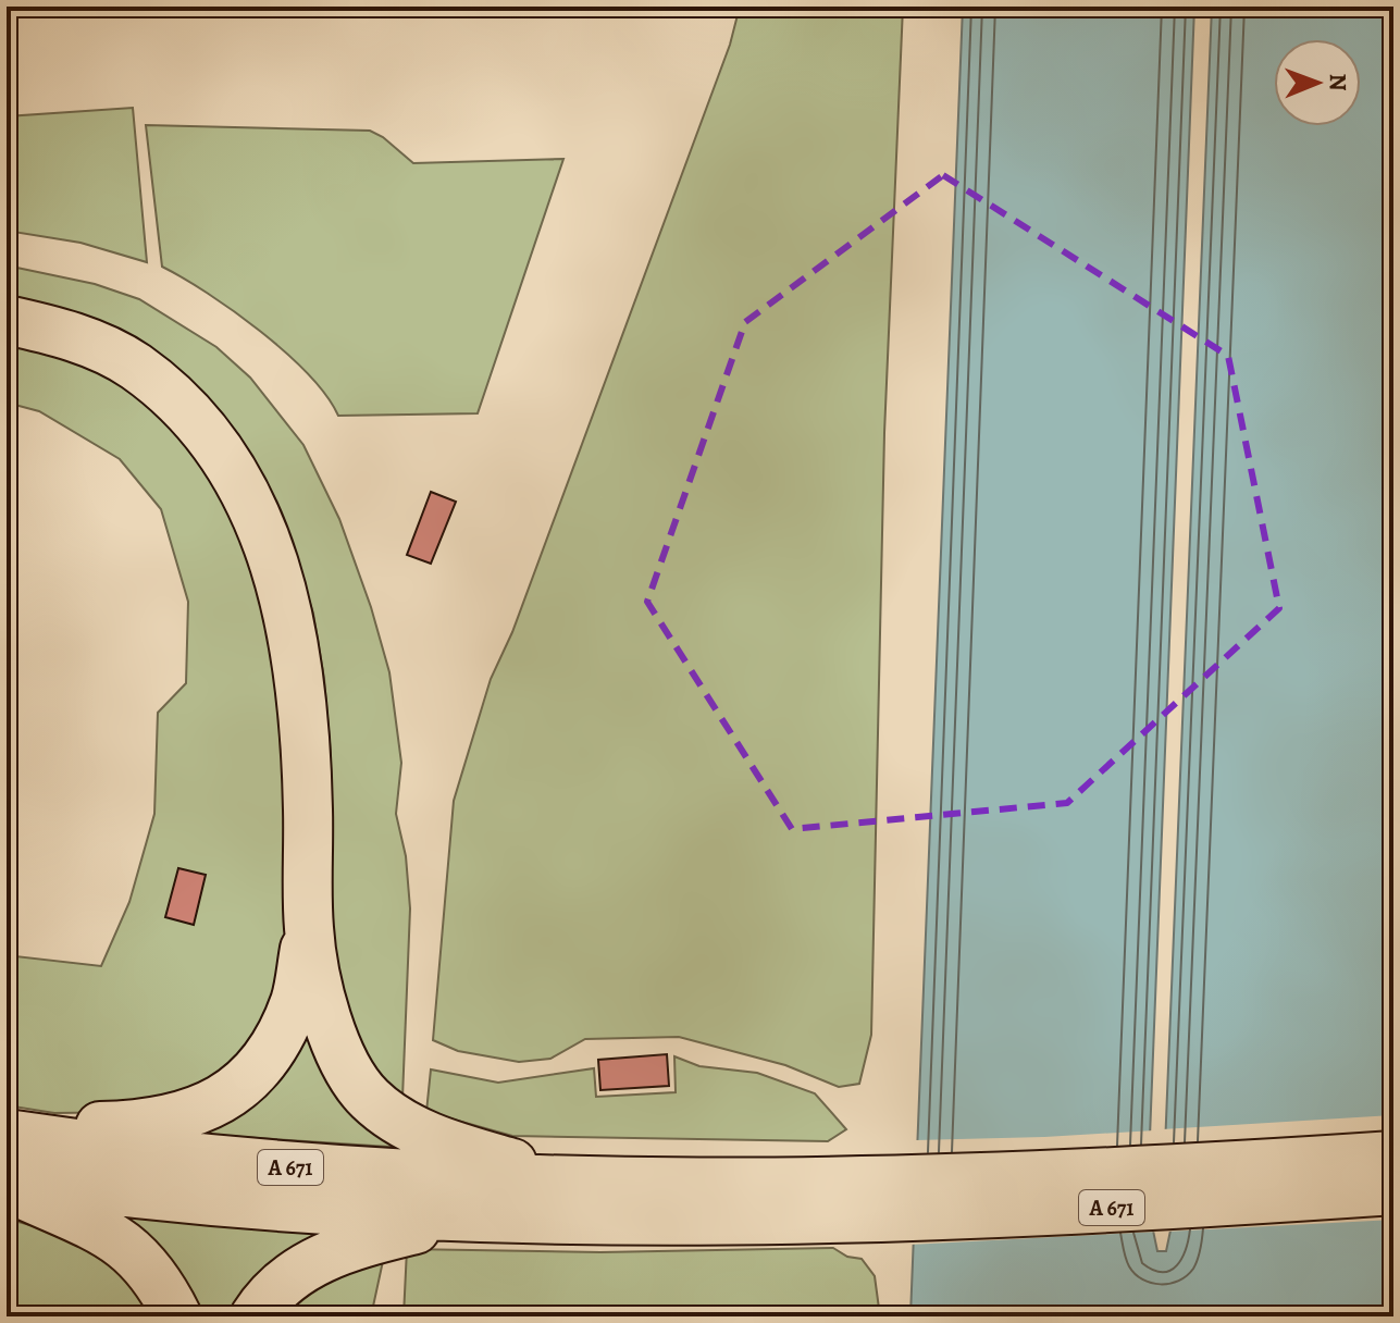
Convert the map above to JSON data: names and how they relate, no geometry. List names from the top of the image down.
{
  "streets": {
    "highway": ["A 671"]
  },
  "north": "right"
}
